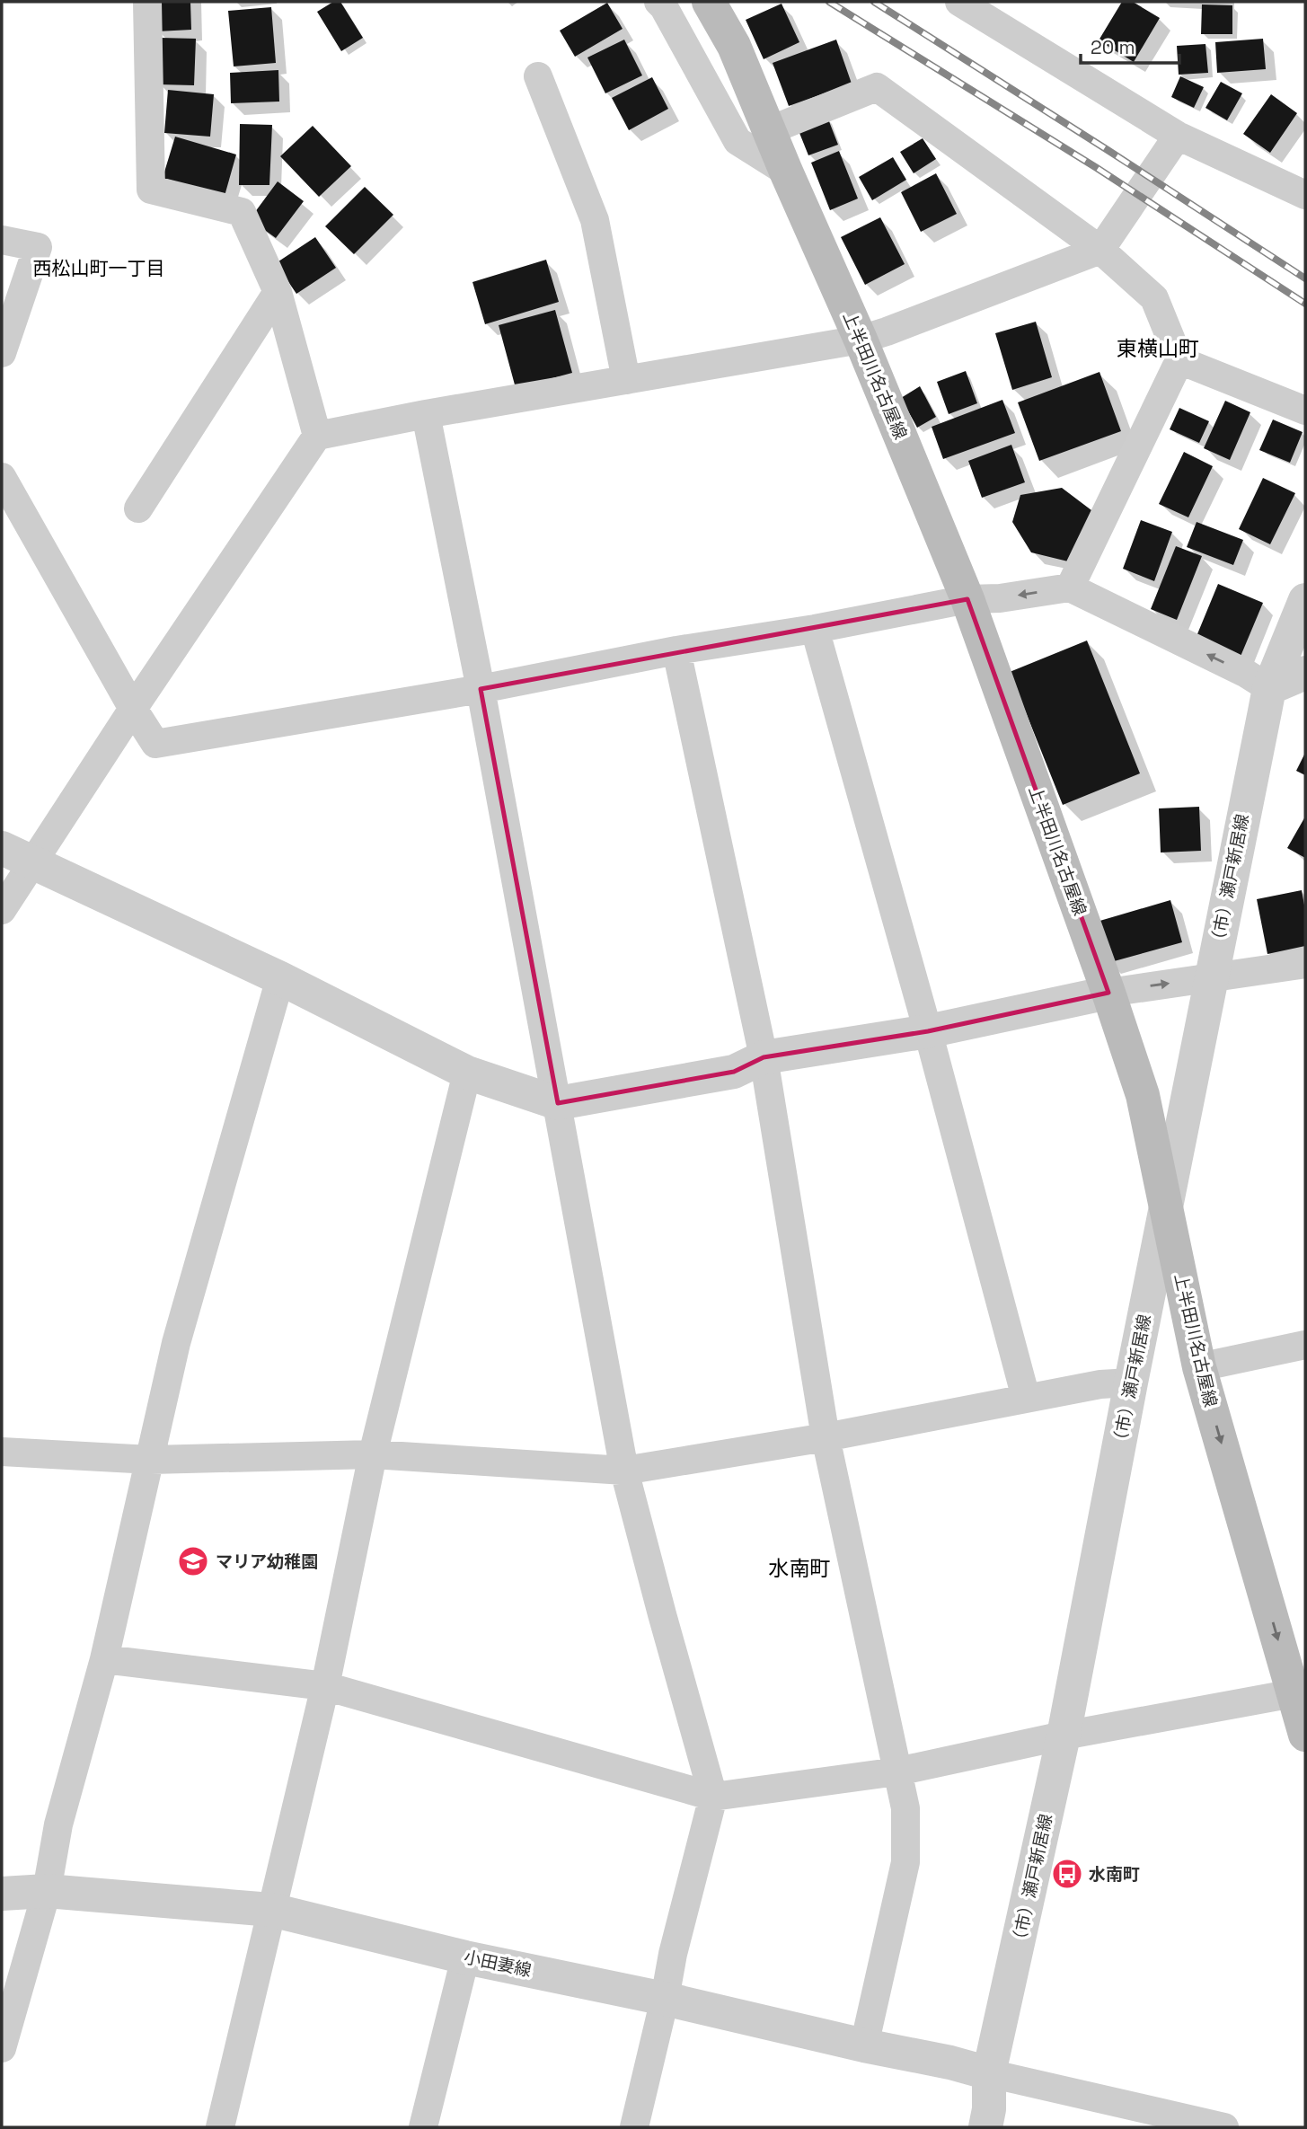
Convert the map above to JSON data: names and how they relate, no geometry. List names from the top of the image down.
{
  "streets": {
    "main road": ["上半田川名古屋線"],
    "street": ["（市）瀬戸新居線", "小田妻線"]
  },
  "crossings": [
    ["上半田川名古屋線", "（市）瀬戸新居線"],
    ["（市）瀬戸新居線", "小田妻線"]
  ],
  "districts": ["西松山町一丁目", "東横山町", "水南町"],
  "places": {
    "school or university": ["マリア幼稚園"],
    "bus stop": ["水南町"]
  },
  "scale_bar": "20 m"
}
